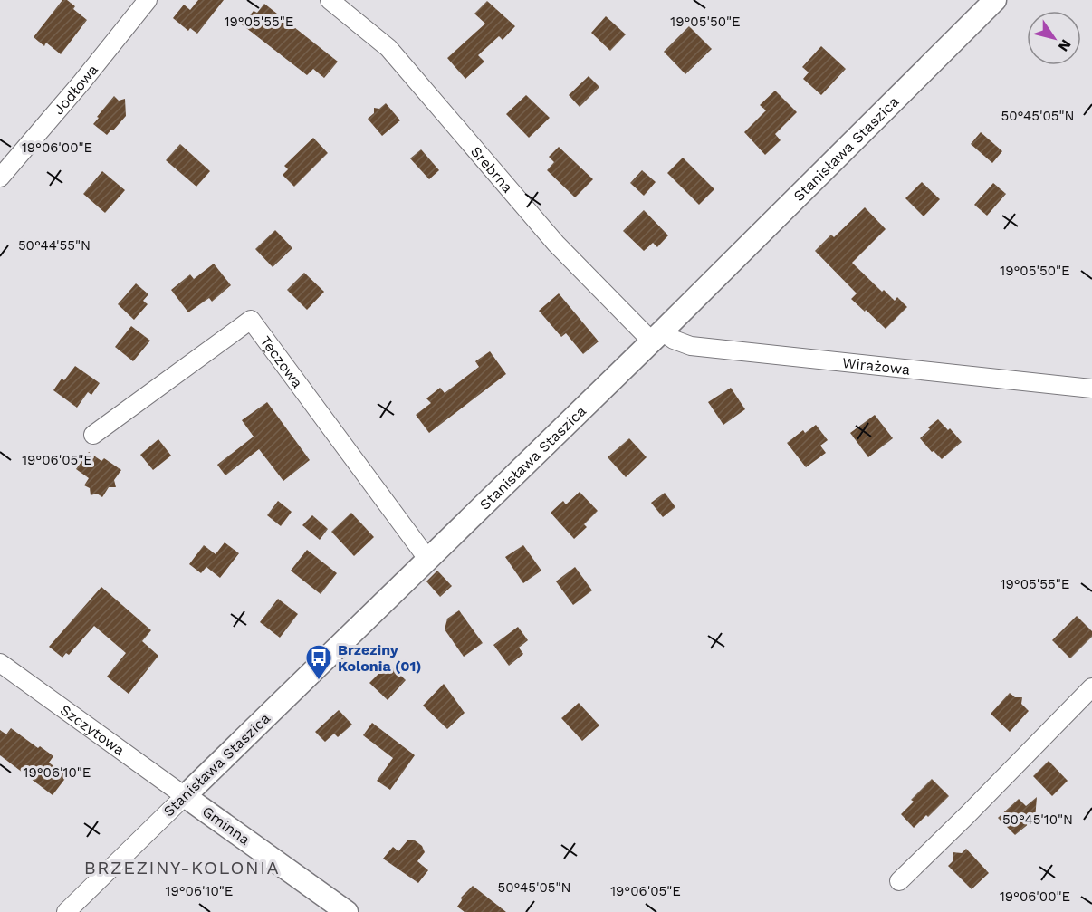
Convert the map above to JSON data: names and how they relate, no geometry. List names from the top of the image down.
{
  "streets": {
    "street": [
      "Jodłowa",
      "Stanisława Staszica",
      "Srebrna",
      "Tęczowa",
      "Wirażowa",
      "Szczytowa",
      "Gminna"
    ]
  },
  "crossings": [
    ["Stanisława Staszica", "Srebrna"],
    ["Stanisława Staszica", "Tęczowa"],
    ["Stanisława Staszica", "Wirażowa"],
    ["Stanisława Staszica", "Szczytowa"],
    ["Stanisława Staszica", "Gminna"],
    ["Srebrna", "Wirażowa"],
    ["Szczytowa", "Gminna"]
  ],
  "districts": ["BRZEZINY-KOLONIA"],
  "places": {
    "bus stop": ["Brzeziny Kolonia (01)"]
  },
  "north": "bottom right",
  "coordinates": [
    "19°05'55\"E",
    "19°05'50\"E",
    "50°45'05\"N",
    "19°06'00\"E",
    "50°44'55\"N",
    "19°06'05\"E",
    "19°06'10\"E",
    "50°45'10\"N"
  ]
}
